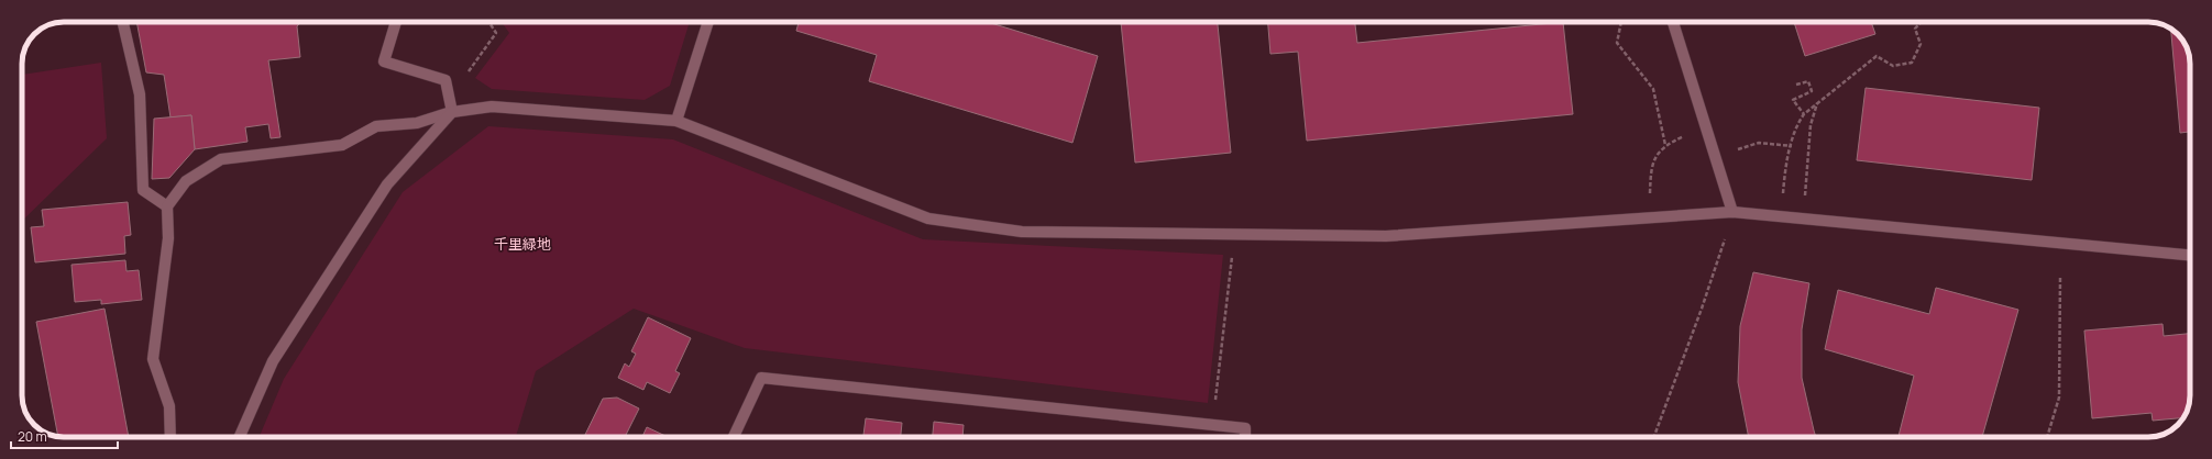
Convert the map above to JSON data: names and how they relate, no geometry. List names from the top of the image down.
{
  "parks": ["千里緑地"],
  "scale_bar": "20 m"
}
